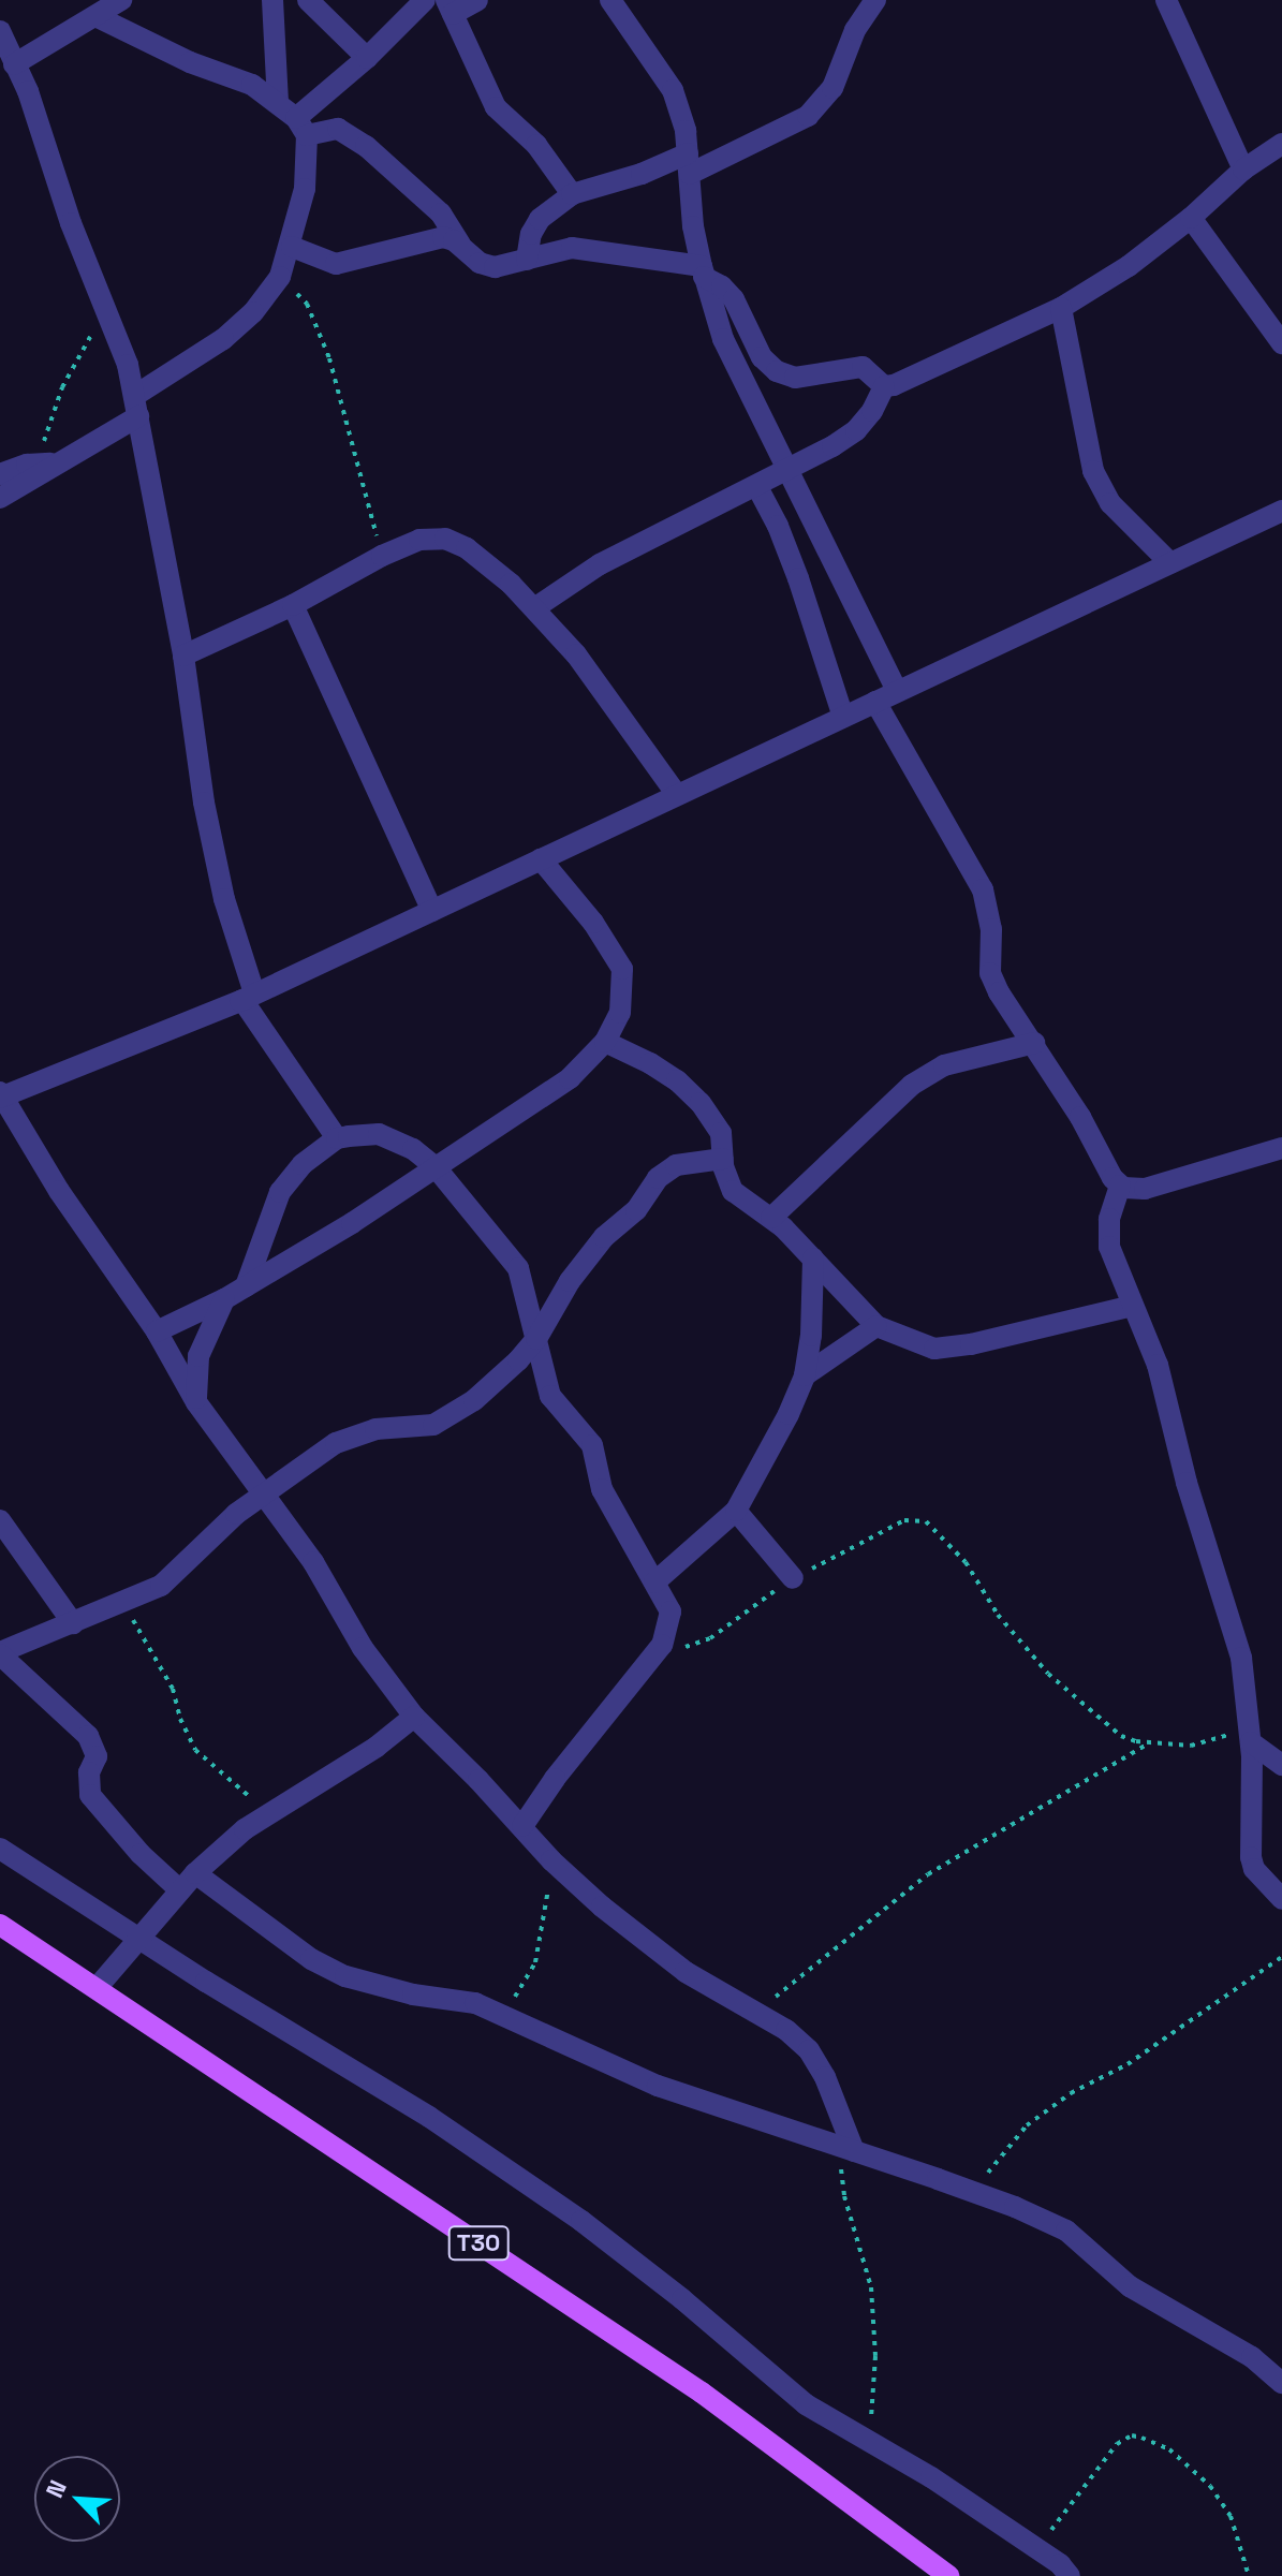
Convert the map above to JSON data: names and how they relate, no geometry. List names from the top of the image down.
{
  "streets": {
    "main road": ["T30"]
  },
  "north": "top left"
}
